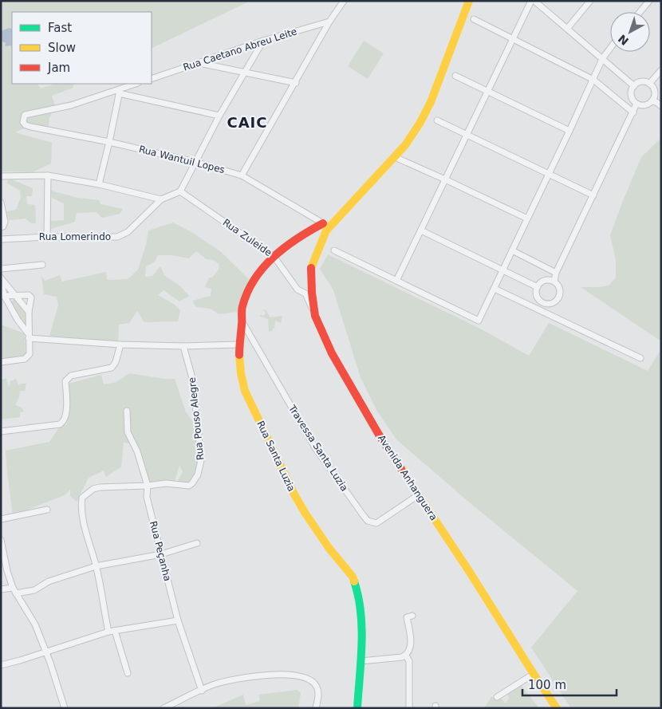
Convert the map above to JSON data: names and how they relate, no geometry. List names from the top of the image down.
{
  "streets": {
    "street": [
      "Rua Caetano Abreu Leite",
      "Rua Wantuil Lopes",
      "Rua Lomerindo",
      "Rua Zuleide",
      "Rua Pouso Alegre",
      "Travessa Santa Luzia",
      "Rua Santa Luzia",
      "Avenida Anhanguera",
      "Rua Peçanha"
    ]
  },
  "crossings": [
    ["Rua Wantuil Lopes", "Rua Santa Luzia"],
    ["Rua Wantuil Lopes", "Avenida Anhanguera"],
    ["Rua Lomerindo", "Rua Zuleide"],
    ["Rua Zuleide", "Rua Santa Luzia"],
    ["Rua Zuleide", "Avenida Anhanguera"],
    ["Rua Pouso Alegre", "Rua Peçanha"],
    ["Travessa Santa Luzia", "Rua Santa Luzia"],
    ["Travessa Santa Luzia", "Avenida Anhanguera"],
    ["Rua Santa Luzia", "Avenida Anhanguera"]
  ],
  "districts": ["CAIC"],
  "legend": ["Fast", "Slow", "Jam"],
  "scale_bar": "100 m",
  "north": "bottom left"
}
